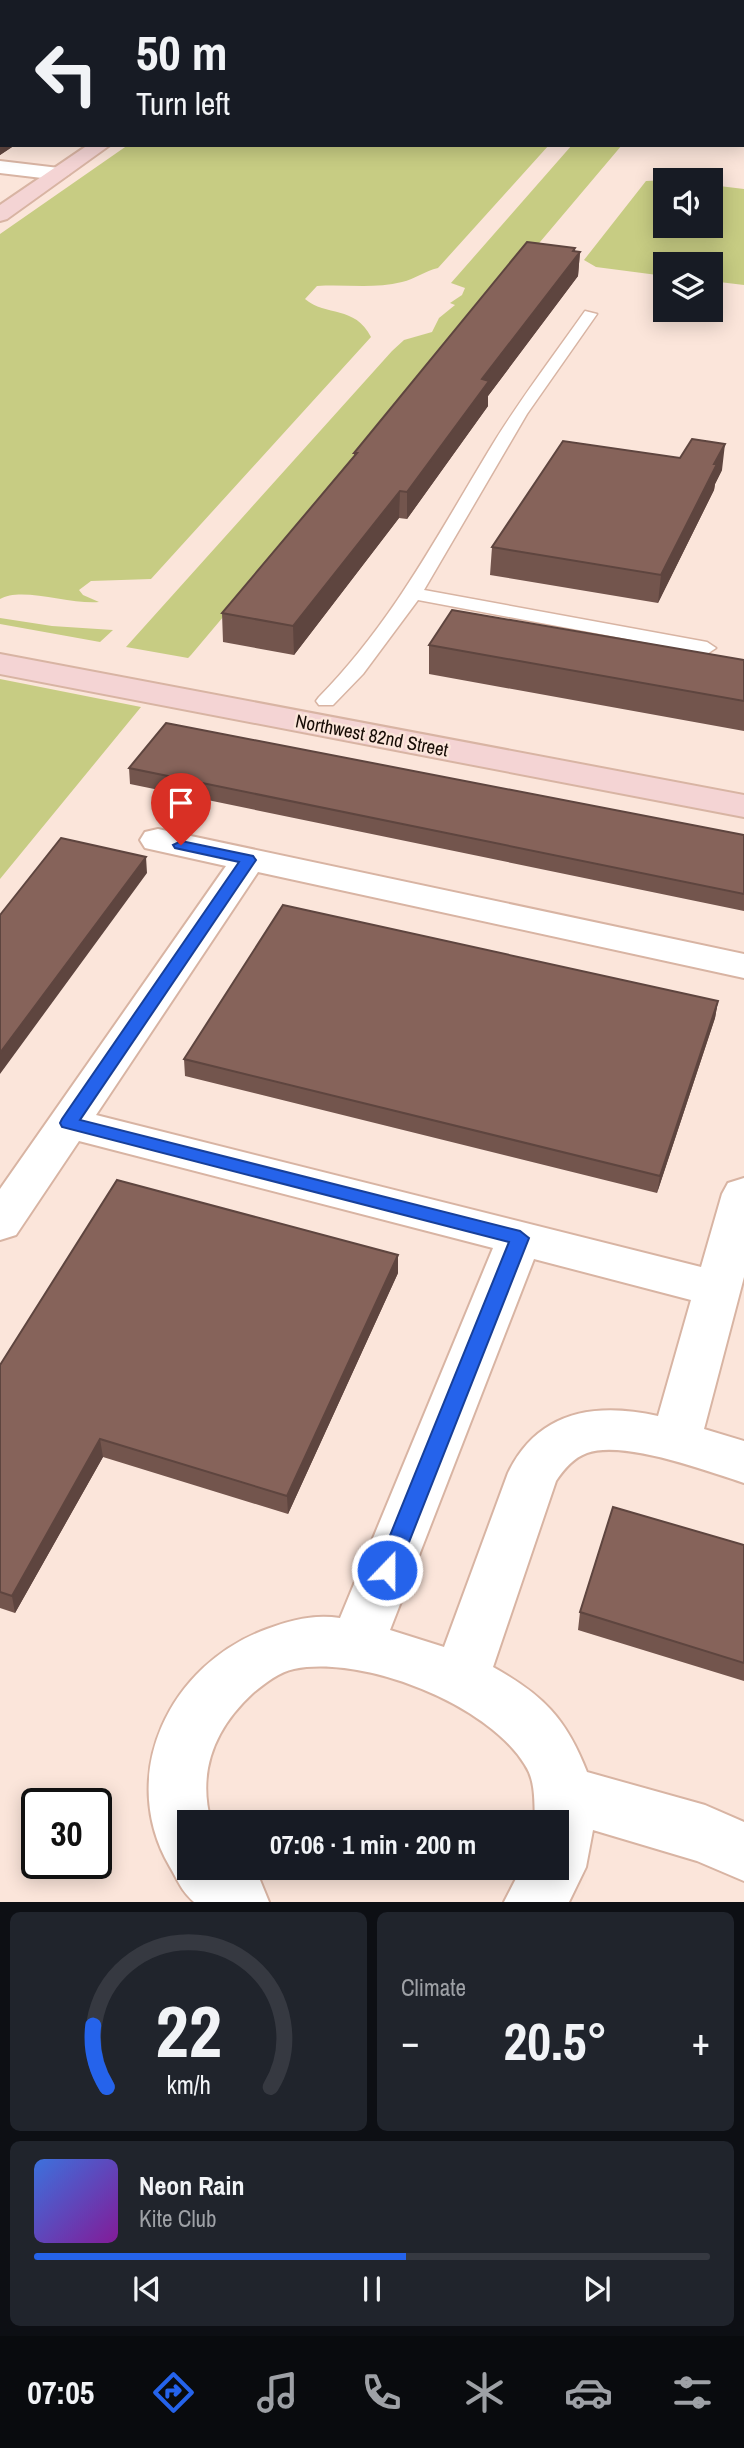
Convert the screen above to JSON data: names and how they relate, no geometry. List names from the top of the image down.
{
  "streets": {
    "street": ["Northwest 82nd Street"]
  },
  "page": {
    "turn": ["50 m", "Turn left"],
    "limit": "30",
    "trip": "07:06 · 1 min · 200 m",
    "tile": "Climate",
    "heat": ["−", "20.5°", "+"],
    "song": ["Neon Rain", "Kite Club"],
    "tabs": "07:05",
    "gauge": ["22", "km/h"]
  }
}
